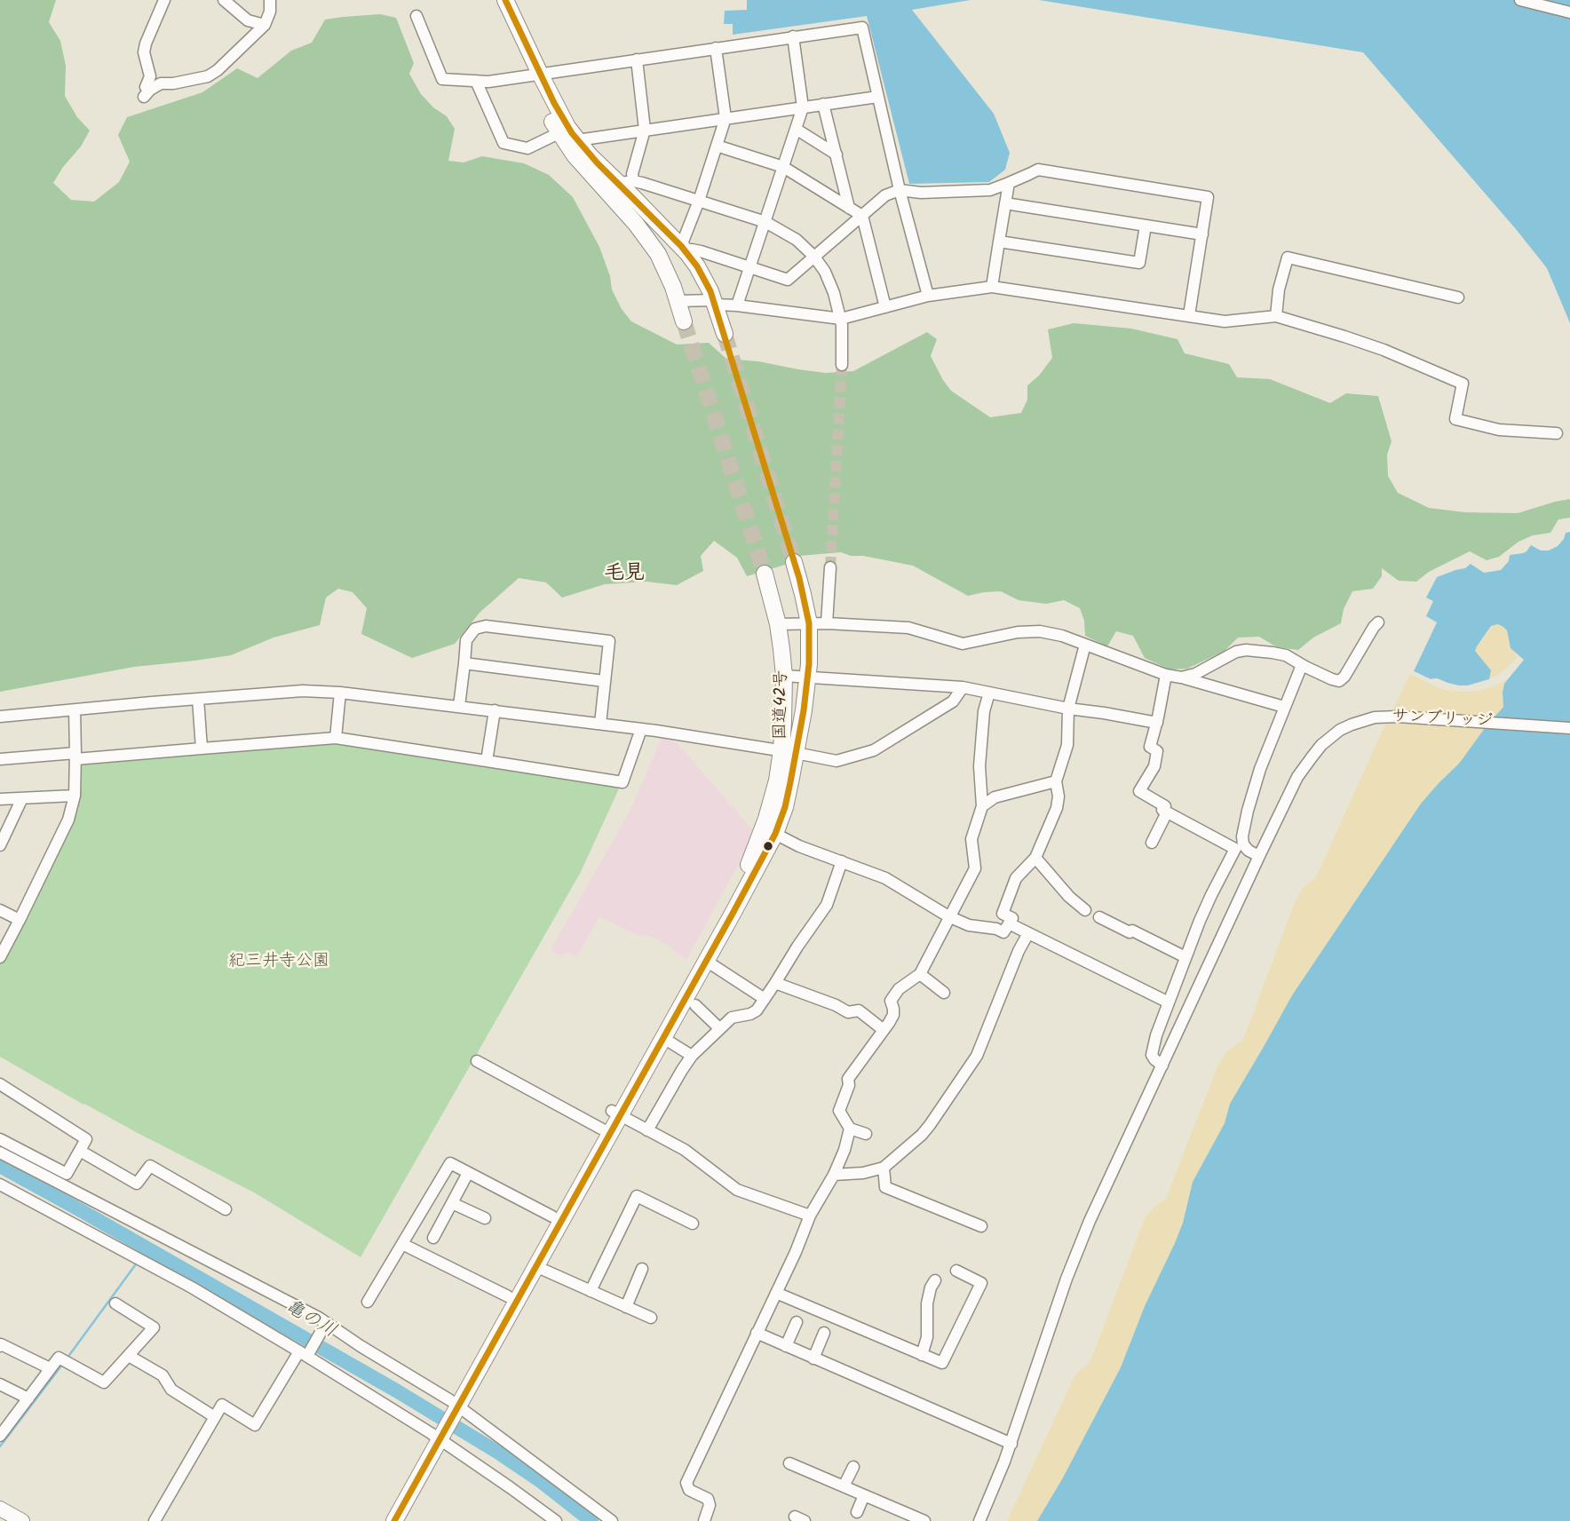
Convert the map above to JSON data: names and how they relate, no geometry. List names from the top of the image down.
{
  "streets": {
    "highway": ["国道42号"],
    "street": ["サンブリッジ"]
  },
  "districts": ["毛見"],
  "water": ["亀の川"],
  "parks": ["紀三井寺公園"]
}
